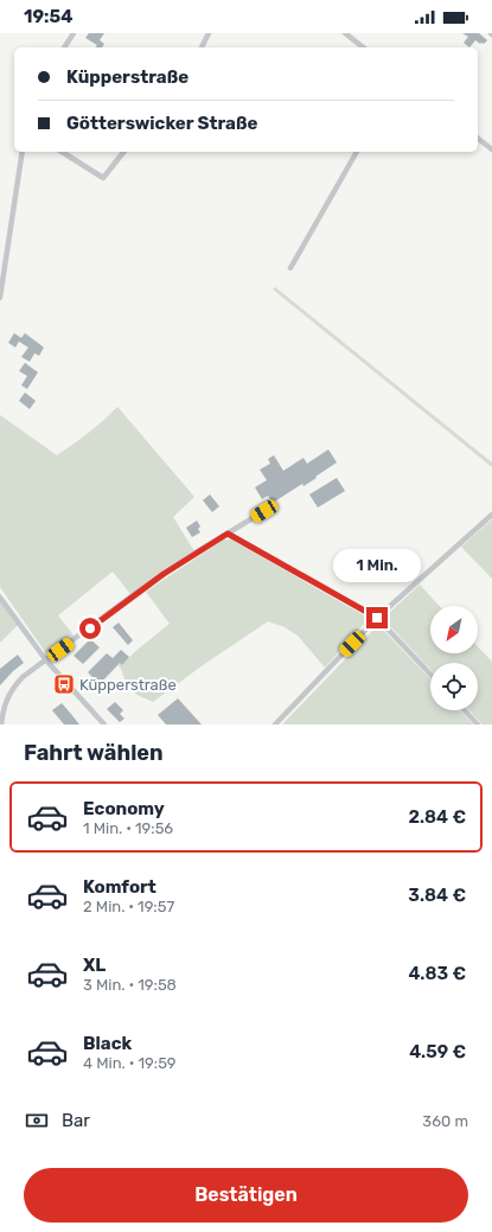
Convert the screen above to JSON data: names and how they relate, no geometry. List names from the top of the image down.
{
  "places": {
    "bus stop": ["Küpperstraße"]
  },
  "north": "bottom left",
  "page": {
    "status": "19:54",
    "banner": ["Küpperstraße", "Götterswicker Straße"],
    "bubble": "1 Min.",
    "heading": "Fahrt wählen",
    "list": [
      {
        "name": "Economy",
        "note": "1 Min. · 19:56",
        "value": "2.84 €"
      },
      {
        "name": "Komfort",
        "note": "2 Min. · 19:57",
        "value": "3.84 €"
      },
      {
        "name": "XL",
        "note": "3 Min. · 19:58",
        "value": "4.83 €"
      },
      {
        "name": "Black",
        "note": "4 Min. · 19:59",
        "value": "4.59 €"
      }
    ],
    "pay": ["Bar", "360 m"],
    "buttons": "Bestätigen"
  }
}
